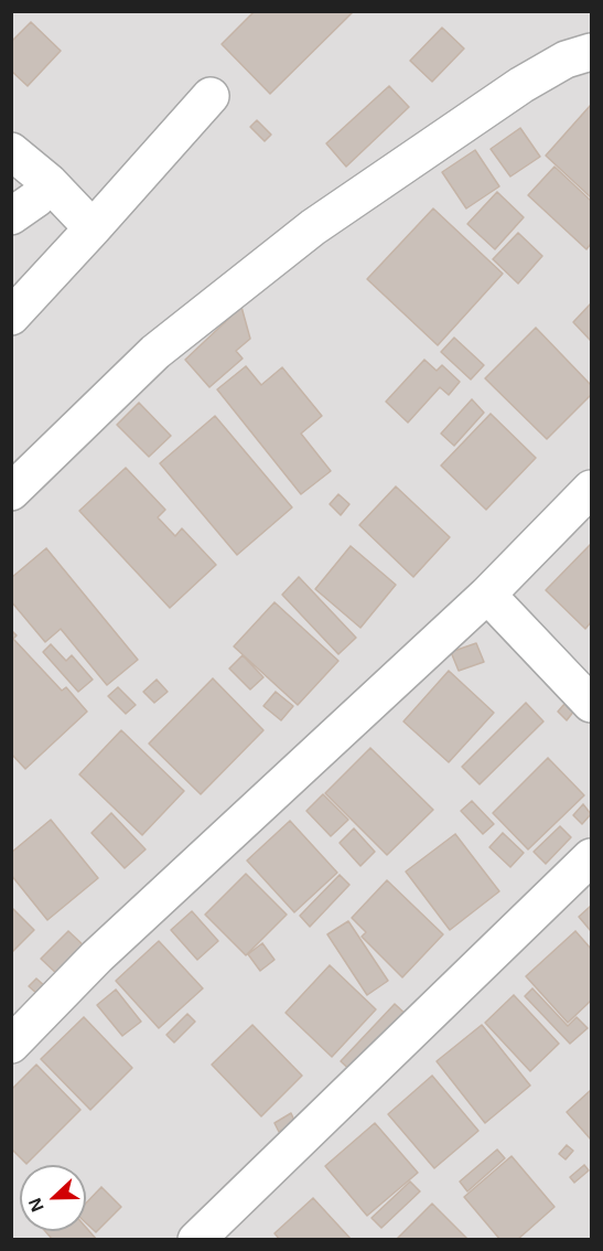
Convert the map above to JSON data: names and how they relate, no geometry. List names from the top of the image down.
{
  "north": "left"
}
